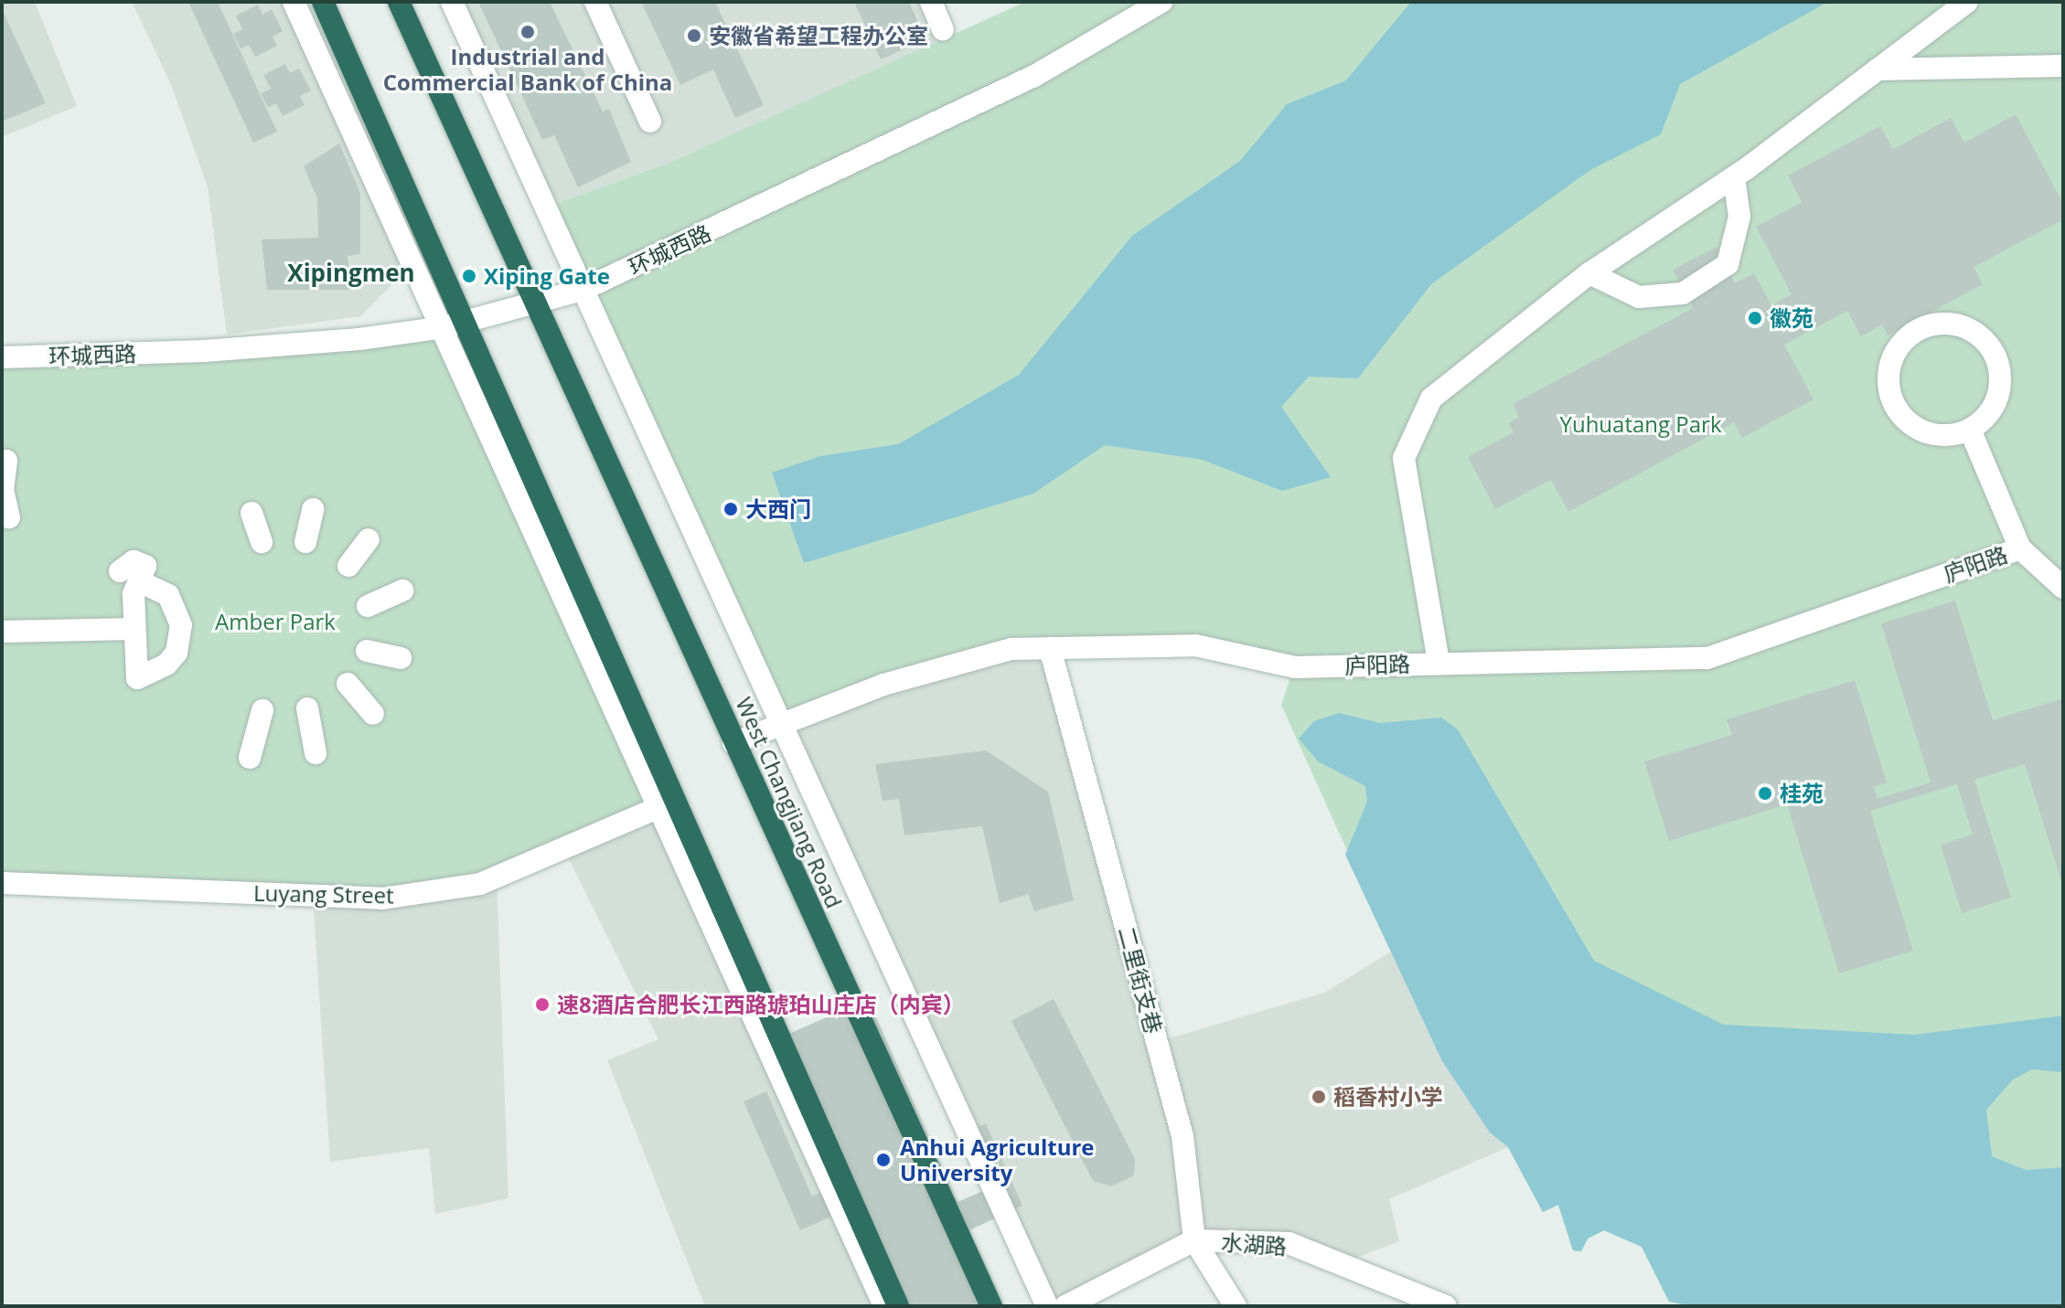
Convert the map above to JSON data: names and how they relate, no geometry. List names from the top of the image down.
{
  "streets": {
    "highway": ["West Changjiang Road"],
    "street": [
      "环城西路",
      "庐阳路",
      "Luyang Street",
      "二里街支巷",
      "水湖路"
    ]
  },
  "crossings": [
    ["环城西路", "West Changjiang Road"],
    ["庐阳路", "West Changjiang Road"],
    ["庐阳路", "二里街支巷"],
    ["二里街支巷", "水湖路"]
  ],
  "districts": ["Xipingmen"],
  "parks": ["Yuhuatang Park", "Amber Park"],
  "places": [
    "Industrial and Commercial Bank of China",
    "安徽省希望工程办公室",
    "Xiping Gate",
    "徽苑",
    "大西门",
    "桂苑",
    "速8酒店合肥长江西路琥珀山庄店（内宾）",
    "稻香村小学",
    "Anhui Agriculture University"
  ]
}
